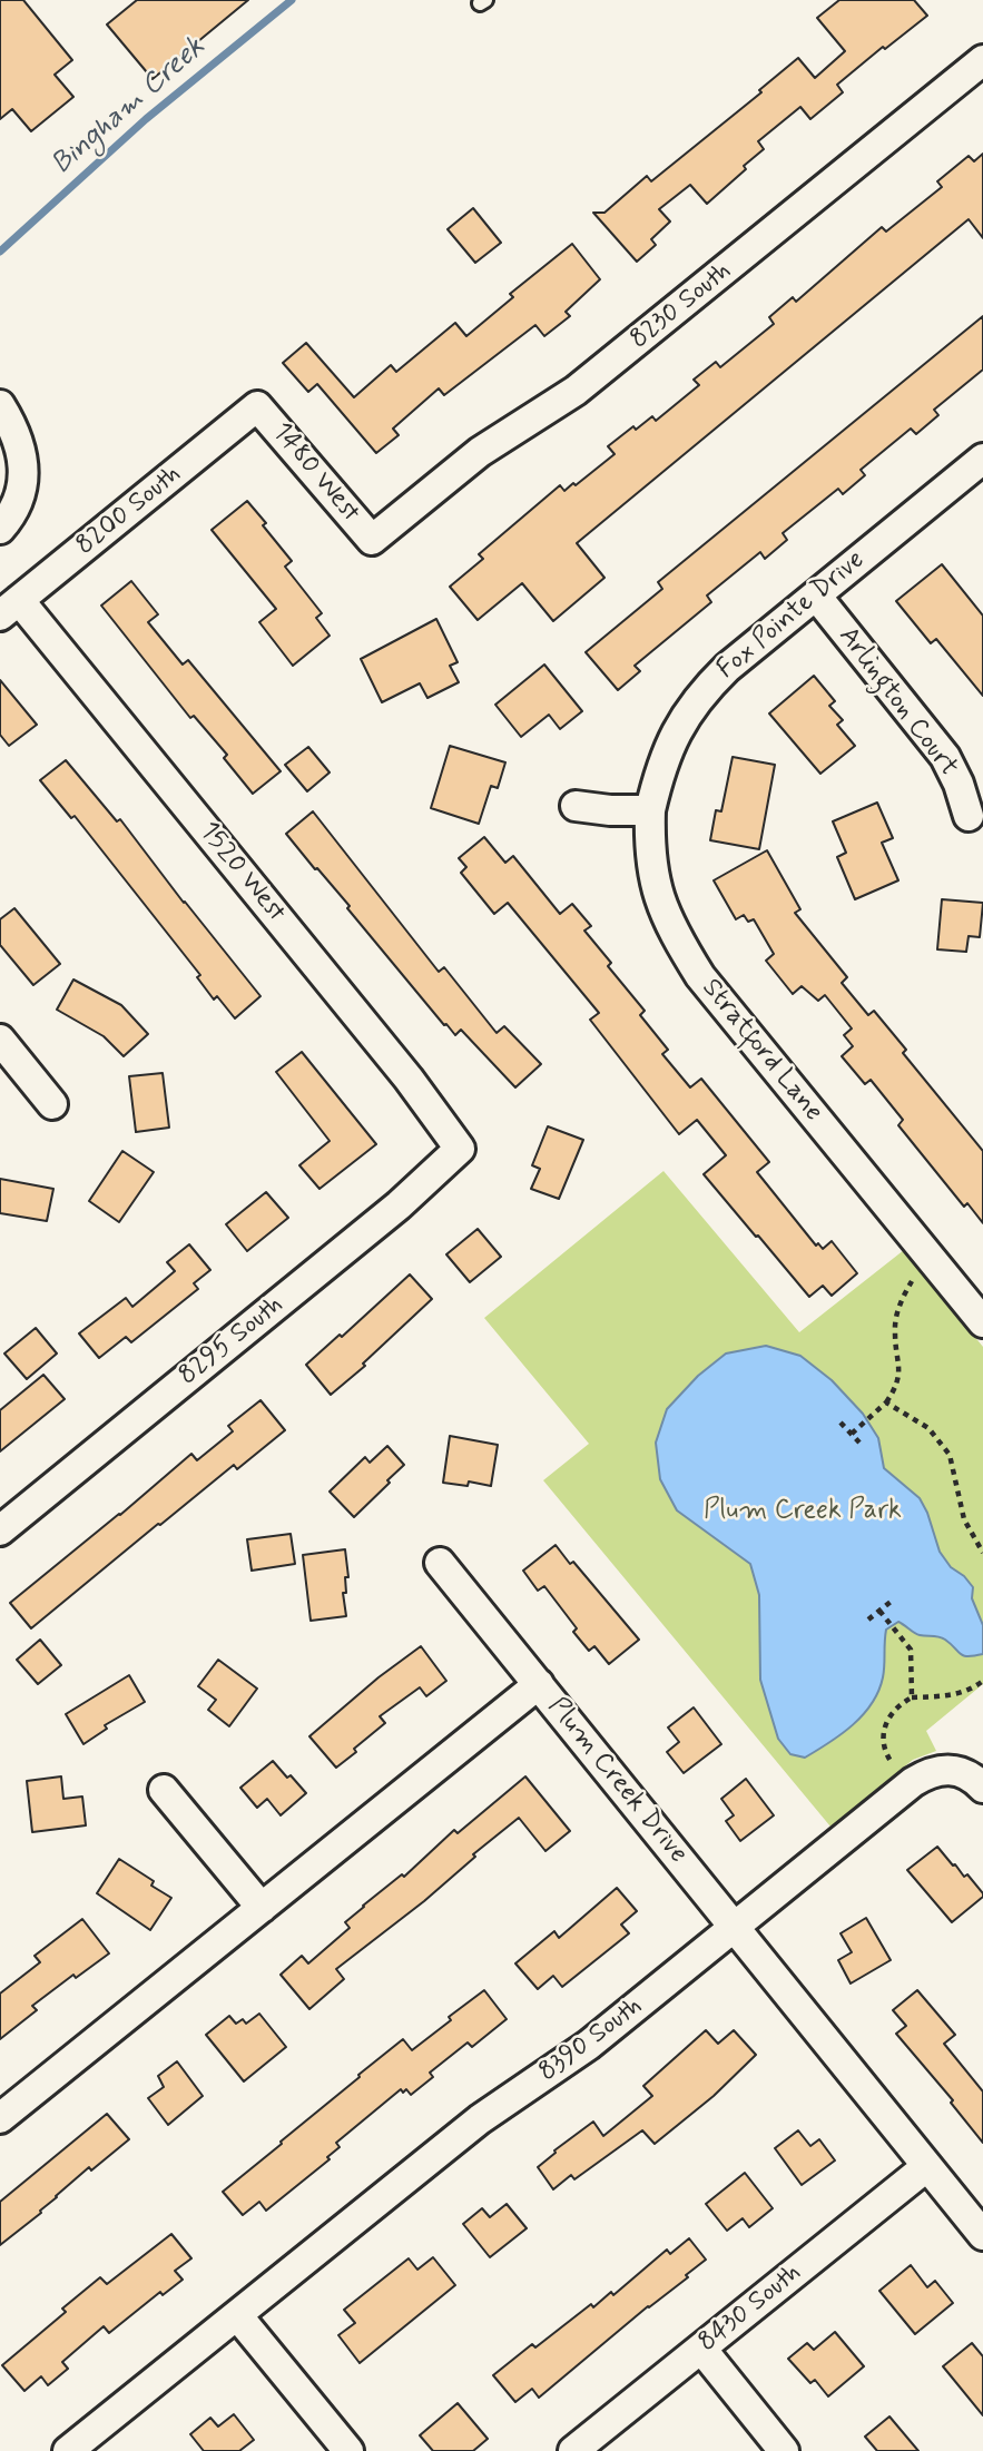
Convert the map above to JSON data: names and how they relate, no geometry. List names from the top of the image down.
{
  "streets": {
    "street": [
      "8230 South",
      "1480 West",
      "8200 South",
      "Fox Pointe Drive",
      "Arlington Court",
      "1520 West",
      "Stratford Lane",
      "8295 South",
      "Plum Creek Drive",
      "8390 South",
      "8430 South"
    ]
  },
  "crossings": [
    ["8230 South", "1480 West"],
    ["1480 West", "8200 South"],
    ["8200 South", "1520 West"],
    ["Fox Pointe Drive", "Arlington Court"],
    ["Fox Pointe Drive", "Stratford Lane"],
    ["1520 West", "8295 South"],
    ["Plum Creek Drive", "8390 South"],
    ["Plum Creek Drive", "8430 South"]
  ],
  "water": ["Bingham Creek"],
  "parks": ["Plum Creek Park"]
}
